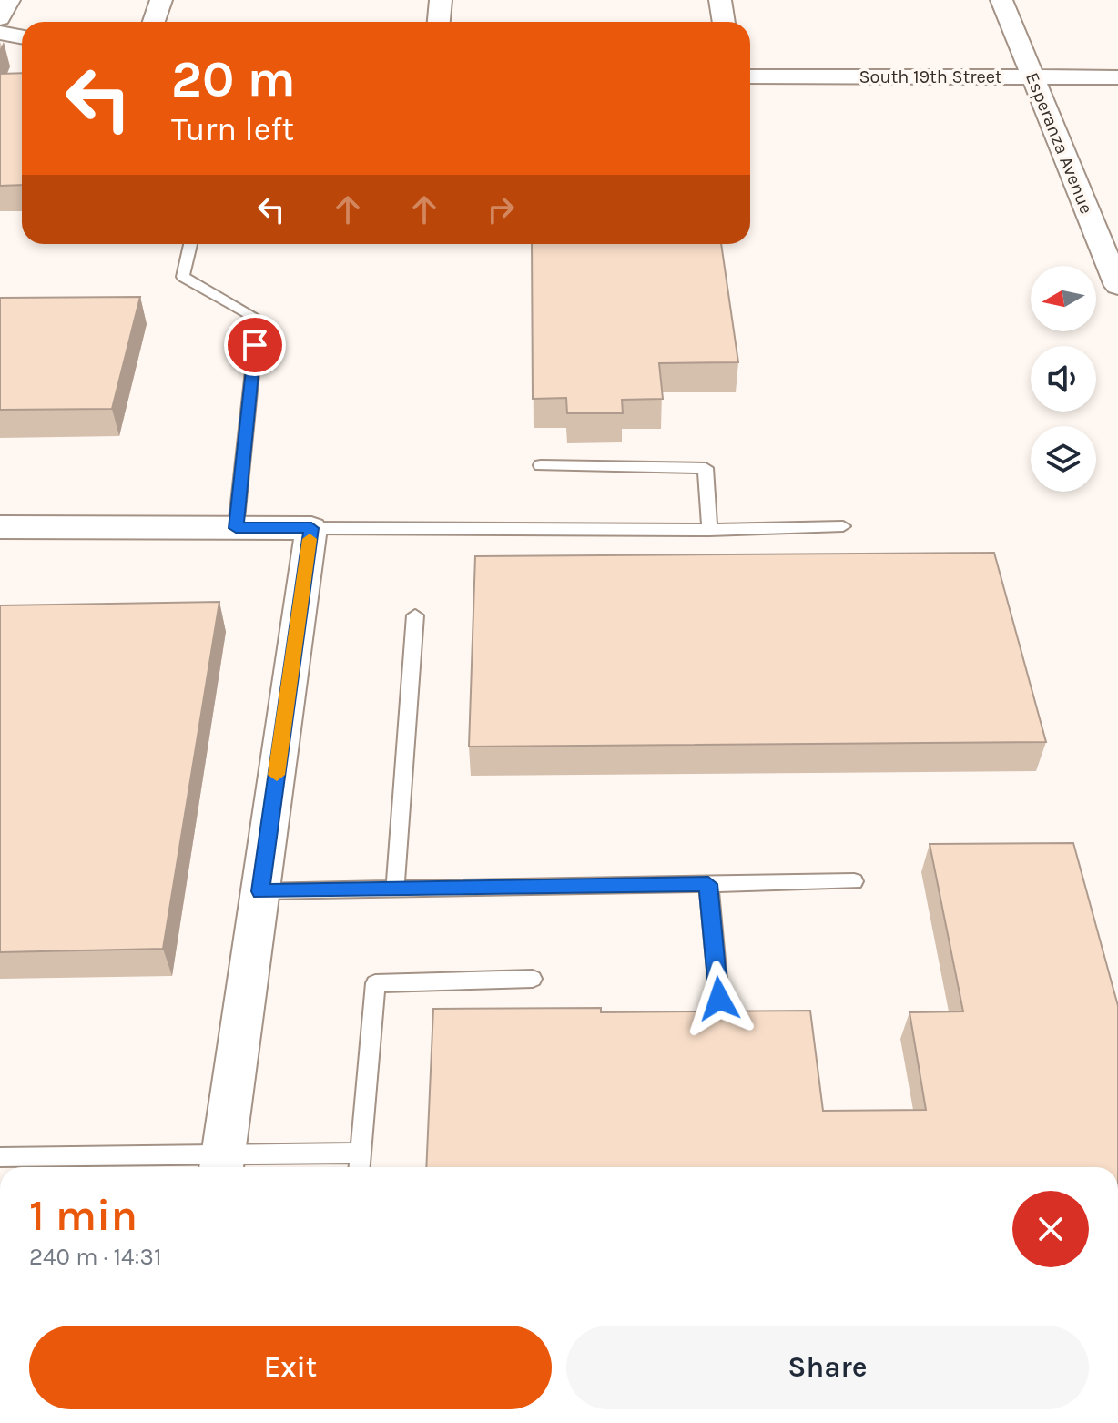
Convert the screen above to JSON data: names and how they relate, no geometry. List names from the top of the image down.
{
  "streets": {
    "street": ["South 19th Street", "Esperanza Avenue"]
  },
  "crossings": [
    ["South 19th Street", "Esperanza Avenue"]
  ],
  "north": "left",
  "page": {
    "turn": ["20 m", "Turn left"],
    "heading": ["1 min", "240 m · 14:31"],
    "buttons": ["Exit", "Share"]
  }
}
